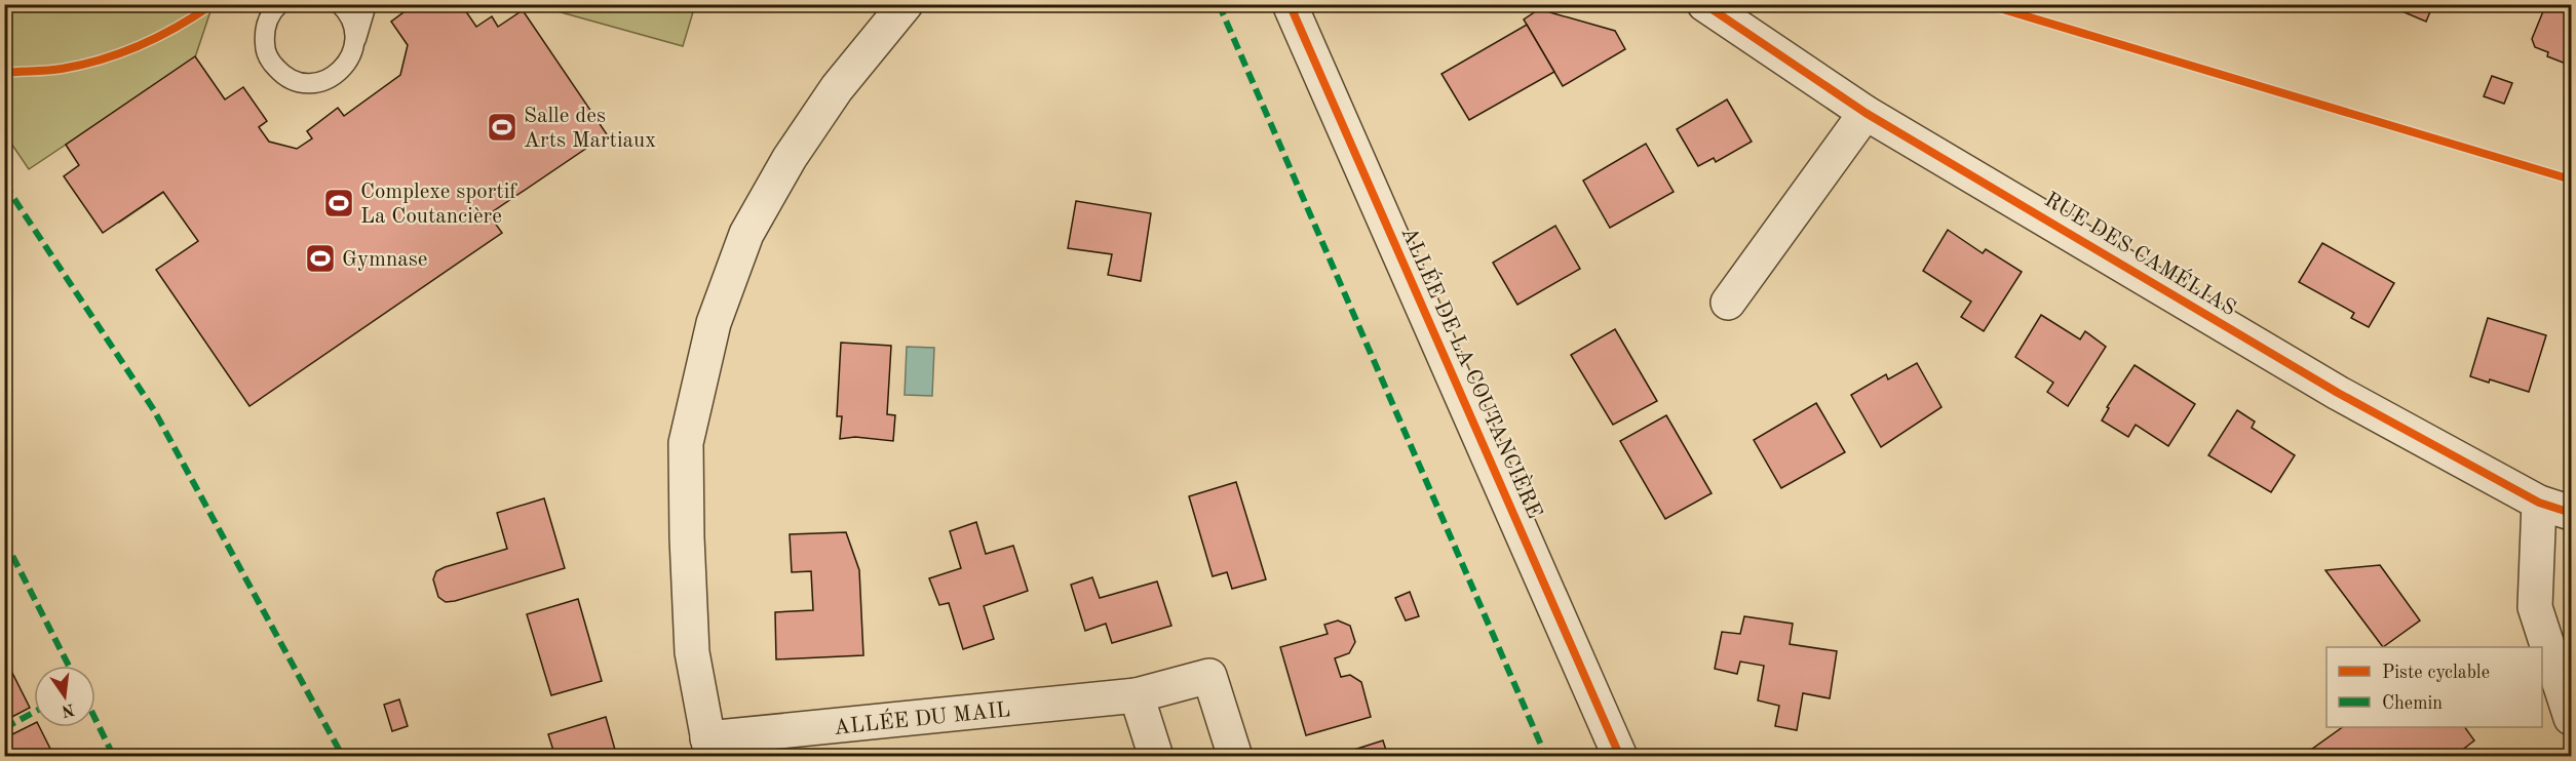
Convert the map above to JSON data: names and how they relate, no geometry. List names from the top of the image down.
{
  "streets": {
    "street": ["RUE DES CAMÉLIAS", "ALLÉE DE LA COUTANCIÈRE", "ALLÉE DU MAIL"]
  },
  "places": {
    "sports": ["Salle des Arts Martiaux", "Complexe sportif La Coutancière", "Gymnase"]
  },
  "legend": ["Piste cyclable", "Chemin"],
  "north": "bottom"
}
